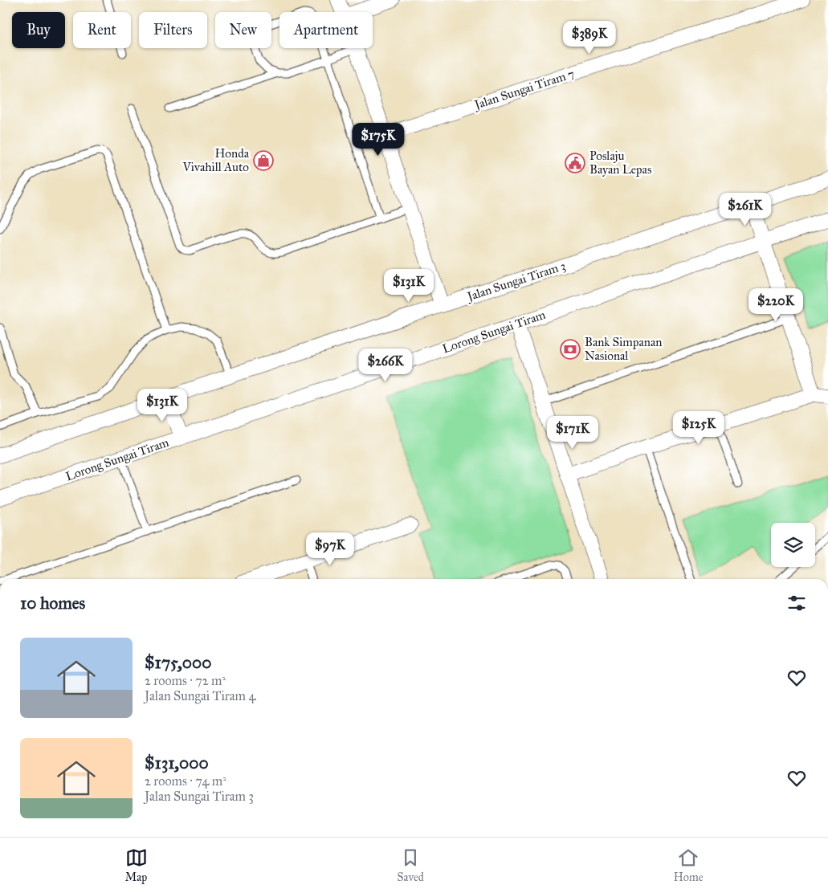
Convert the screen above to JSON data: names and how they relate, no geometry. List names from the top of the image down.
{
  "streets": {
    "street": ["Jalan Sungai Tiram 7", "Jalan Sungai Tiram 3", "Lorong Sungai Tiram"]
  },
  "places": {
    "shop": ["Honda Vivahill Auto"],
    "public building": ["Poslaju Bayan Lepas"],
    "bank": ["Bank Simpanan Nasional"]
  },
  "page": {
    "chip": [
      "Buy",
      "Rent",
      "Filters",
      "New",
      "Apartment"
    ],
    "price": [
      "$389K",
      "$175K",
      "$261K",
      "$131K",
      "$220K",
      "$266K",
      "$131K",
      "$125K",
      "$171K",
      "$97K"
    ],
    "heading": "10 homes",
    "list": [
      {
        "name": "$175,000",
        "note": "2 rooms · 72 m² · Jalan Sungai Tiram 4"
      },
      {
        "name": "$131,000",
        "note": "2 rooms · 74 m² · Jalan Sungai Tiram 3"
      }
    ],
    "tabs": ["Map", "Saved", "Home"]
  }
}
